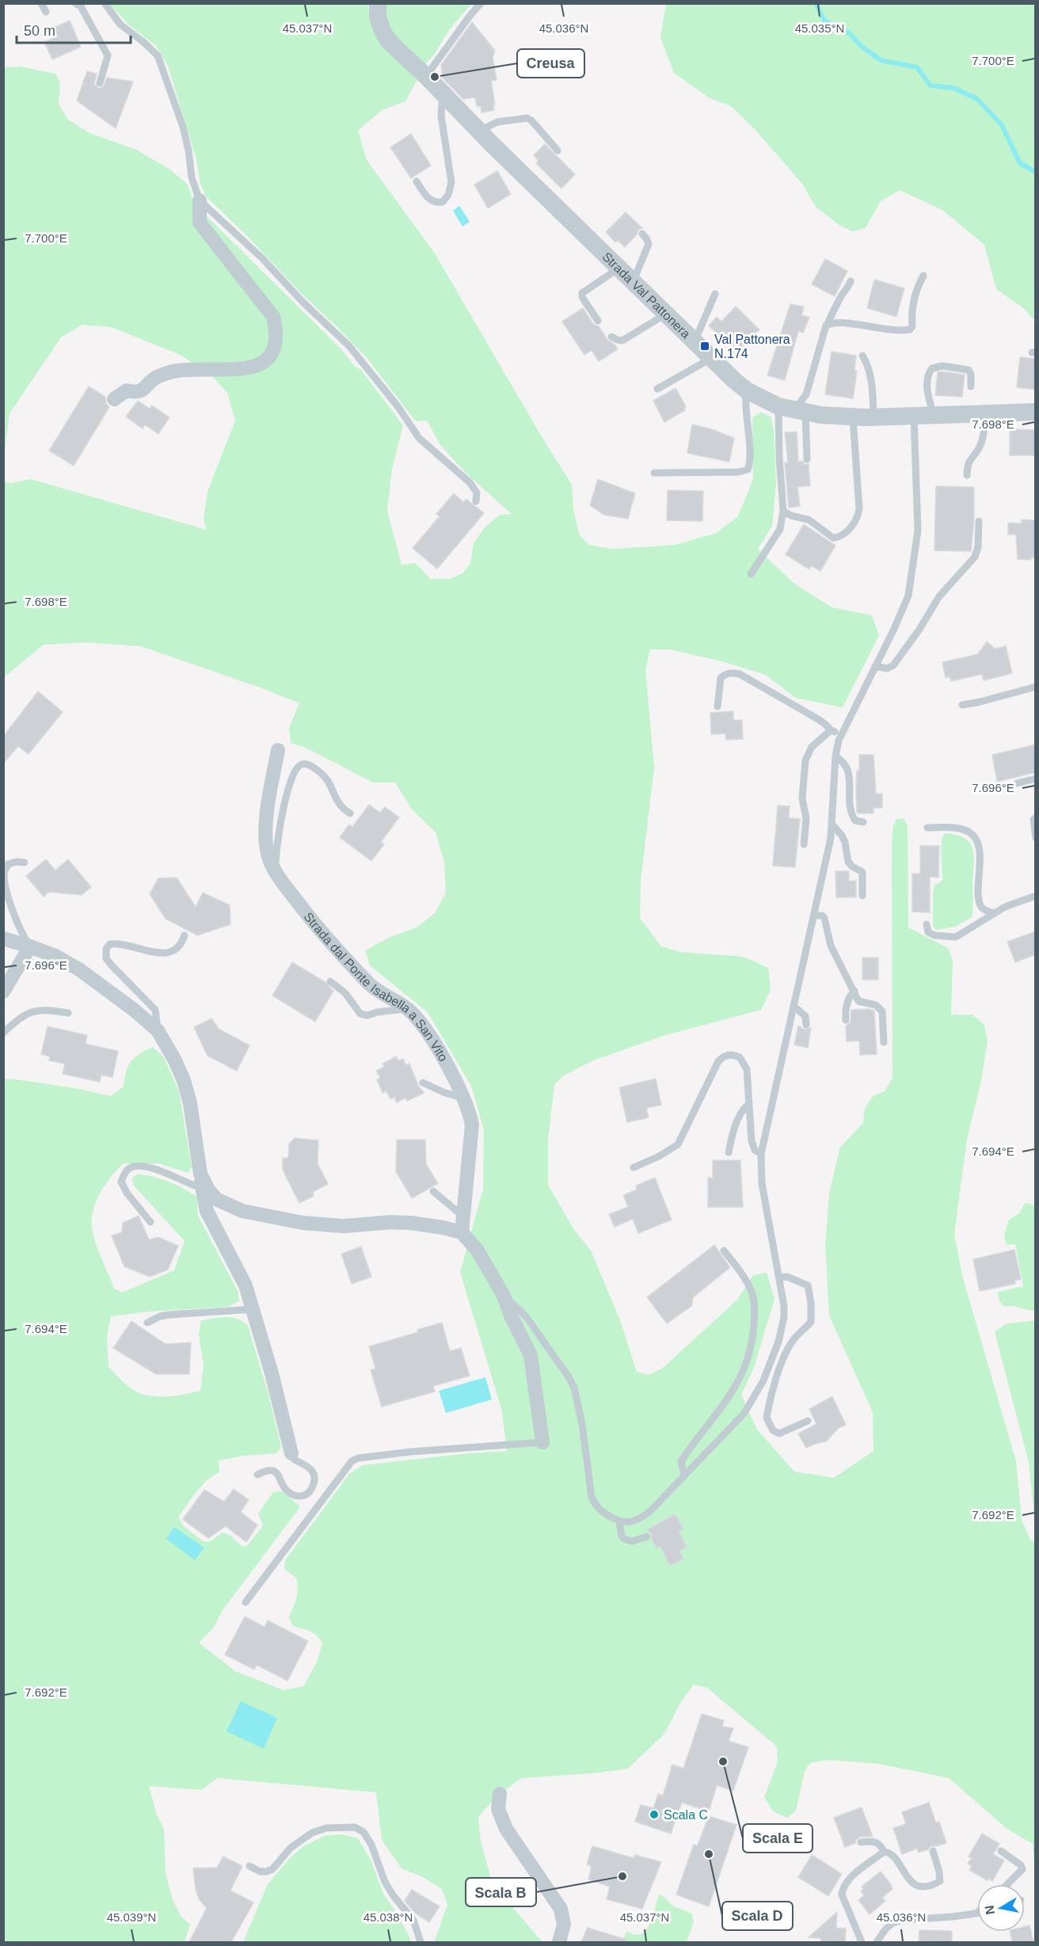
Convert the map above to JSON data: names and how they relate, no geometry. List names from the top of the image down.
{
  "streets": {
    "street": ["Strada Val Pattonera", "Strada dal Ponte Isabella a San Vito"]
  },
  "places": {
    "other": [
      "Creusa",
      "Scala E",
      "Scala C",
      "Scala D",
      "Scala B"
    ],
    "transit": ["Val Pattonera N.174"]
  },
  "scale_bar": "50 m",
  "north": "left",
  "coordinates": [
    "45.037°N",
    "45.036°N",
    "45.035°N",
    "7.700°E",
    "7.698°E",
    "7.696°E",
    "7.694°E",
    "7.692°E",
    "45.039°N",
    "45.038°N"
  ]
}
